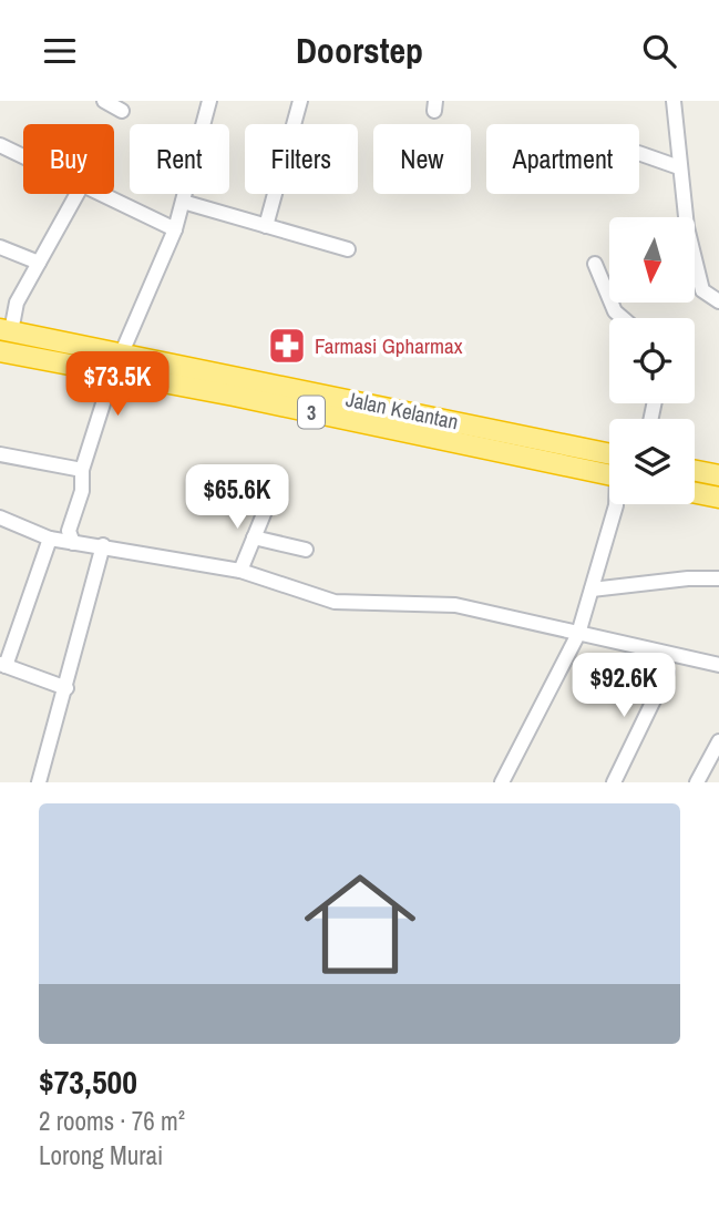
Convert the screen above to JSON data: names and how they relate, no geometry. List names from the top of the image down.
{
  "streets": {
    "highway": ["Jalan Kelantan", "3"]
  },
  "places": {
    "pharmacy": ["Farmasi Gpharmax"]
  },
  "north": "bottom",
  "page": {
    "header": "Doorstep",
    "chip": [
      "Buy",
      "Rent",
      "Filters",
      "New",
      "Apartment"
    ],
    "price": ["$73.5K", "$65.6K", "$92.6K"],
    "list": [
      {
        "name": "$73,500",
        "note": "2 rooms · 76 m² · Lorong Murai"
      }
    ]
  }
}
